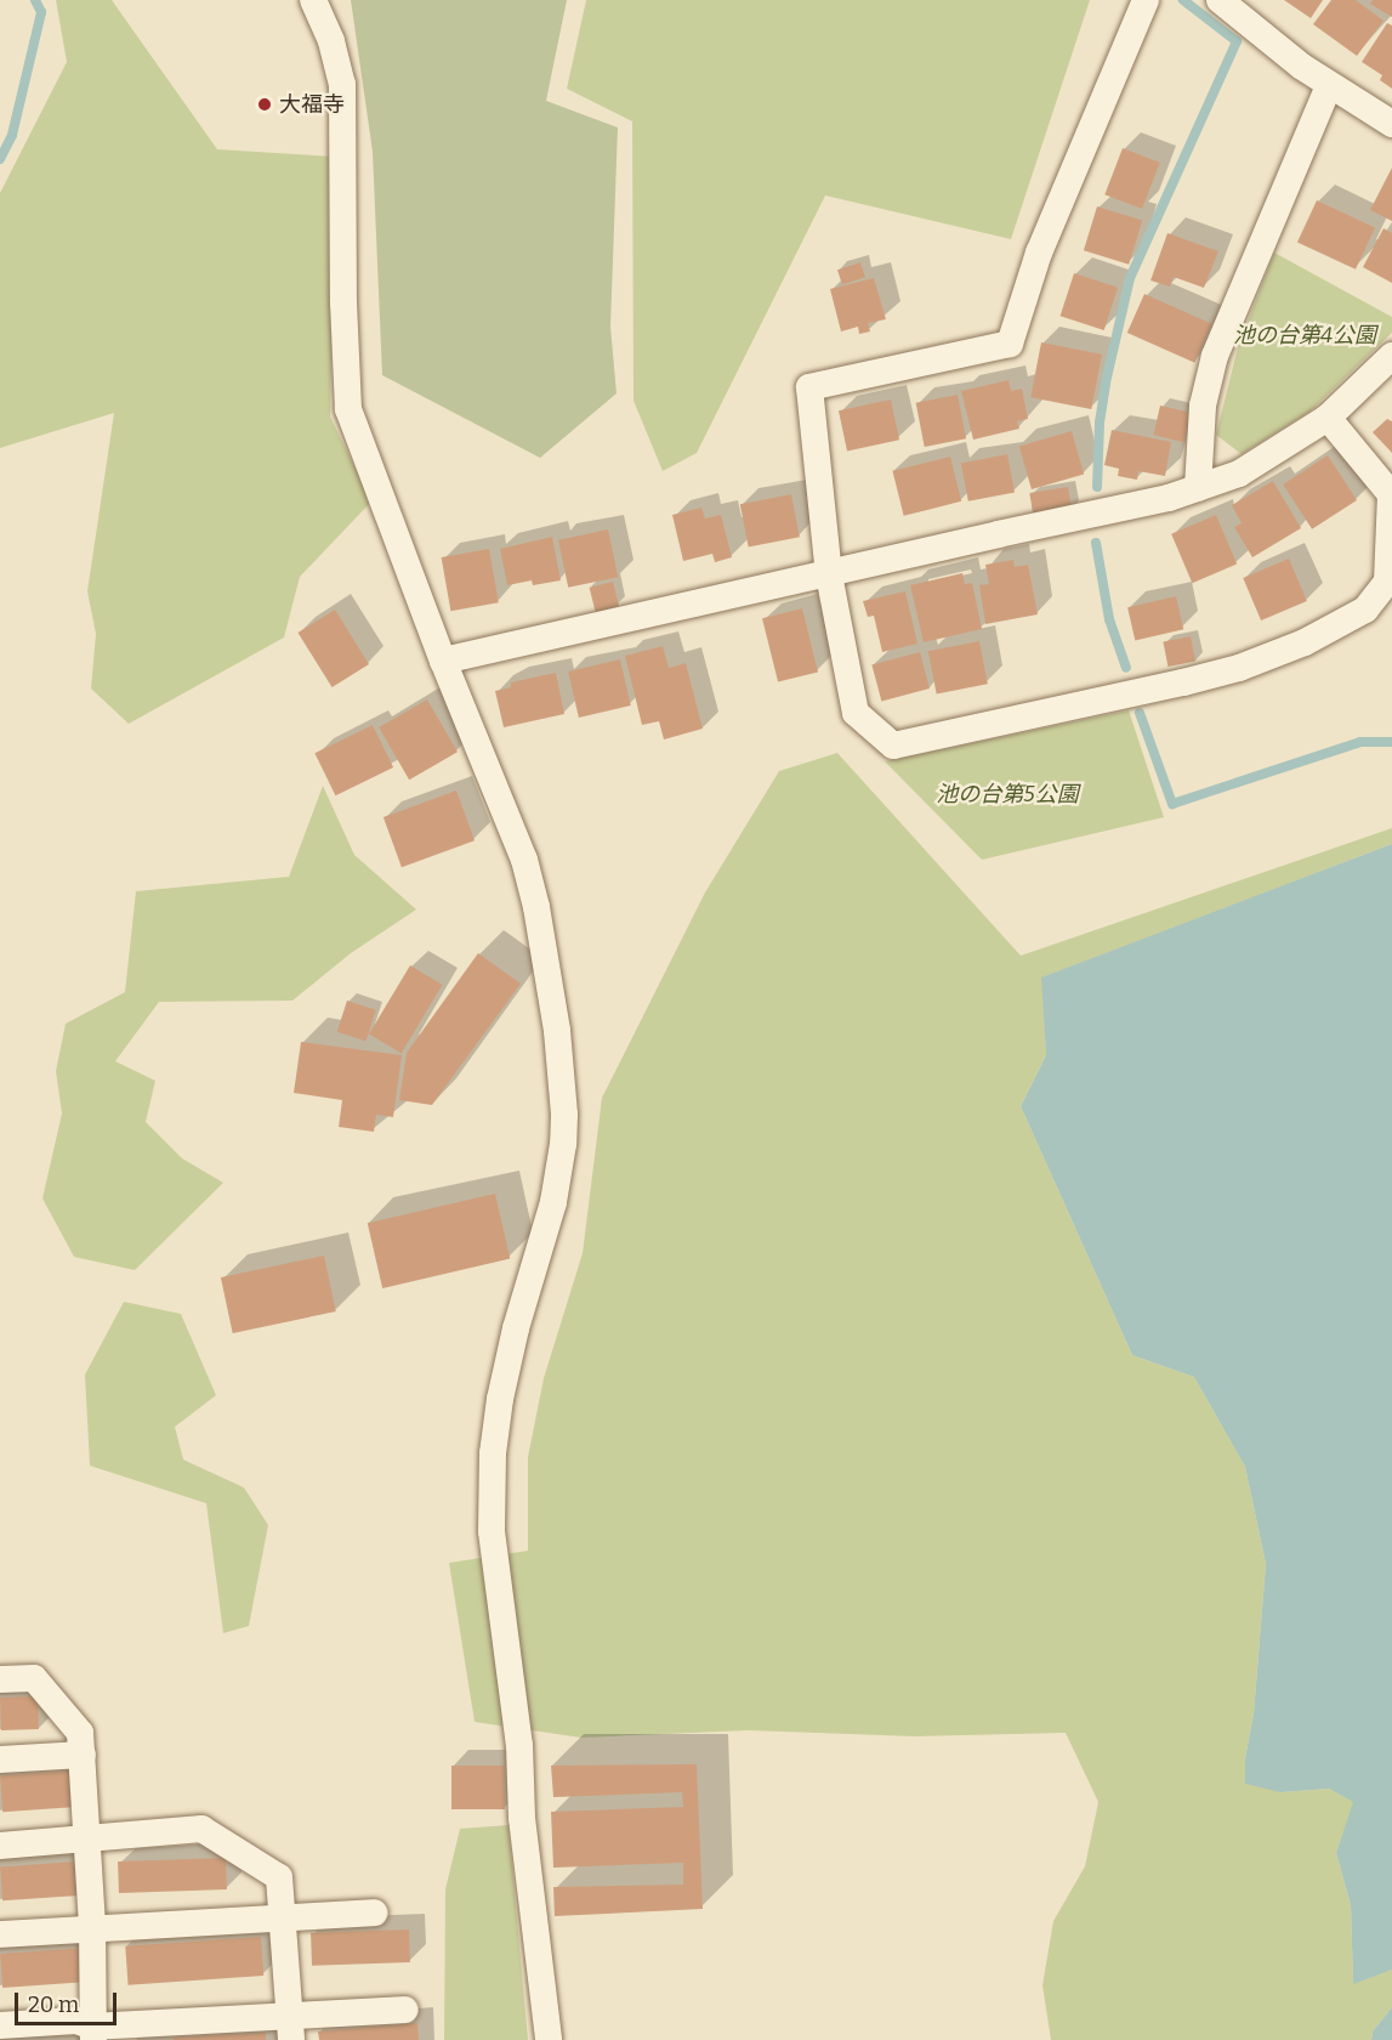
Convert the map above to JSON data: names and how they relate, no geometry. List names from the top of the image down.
{
  "parks": ["池の台第4公園", "池の台第5公園"],
  "places": ["大福寺"],
  "scale_bar": "20 m"
}
